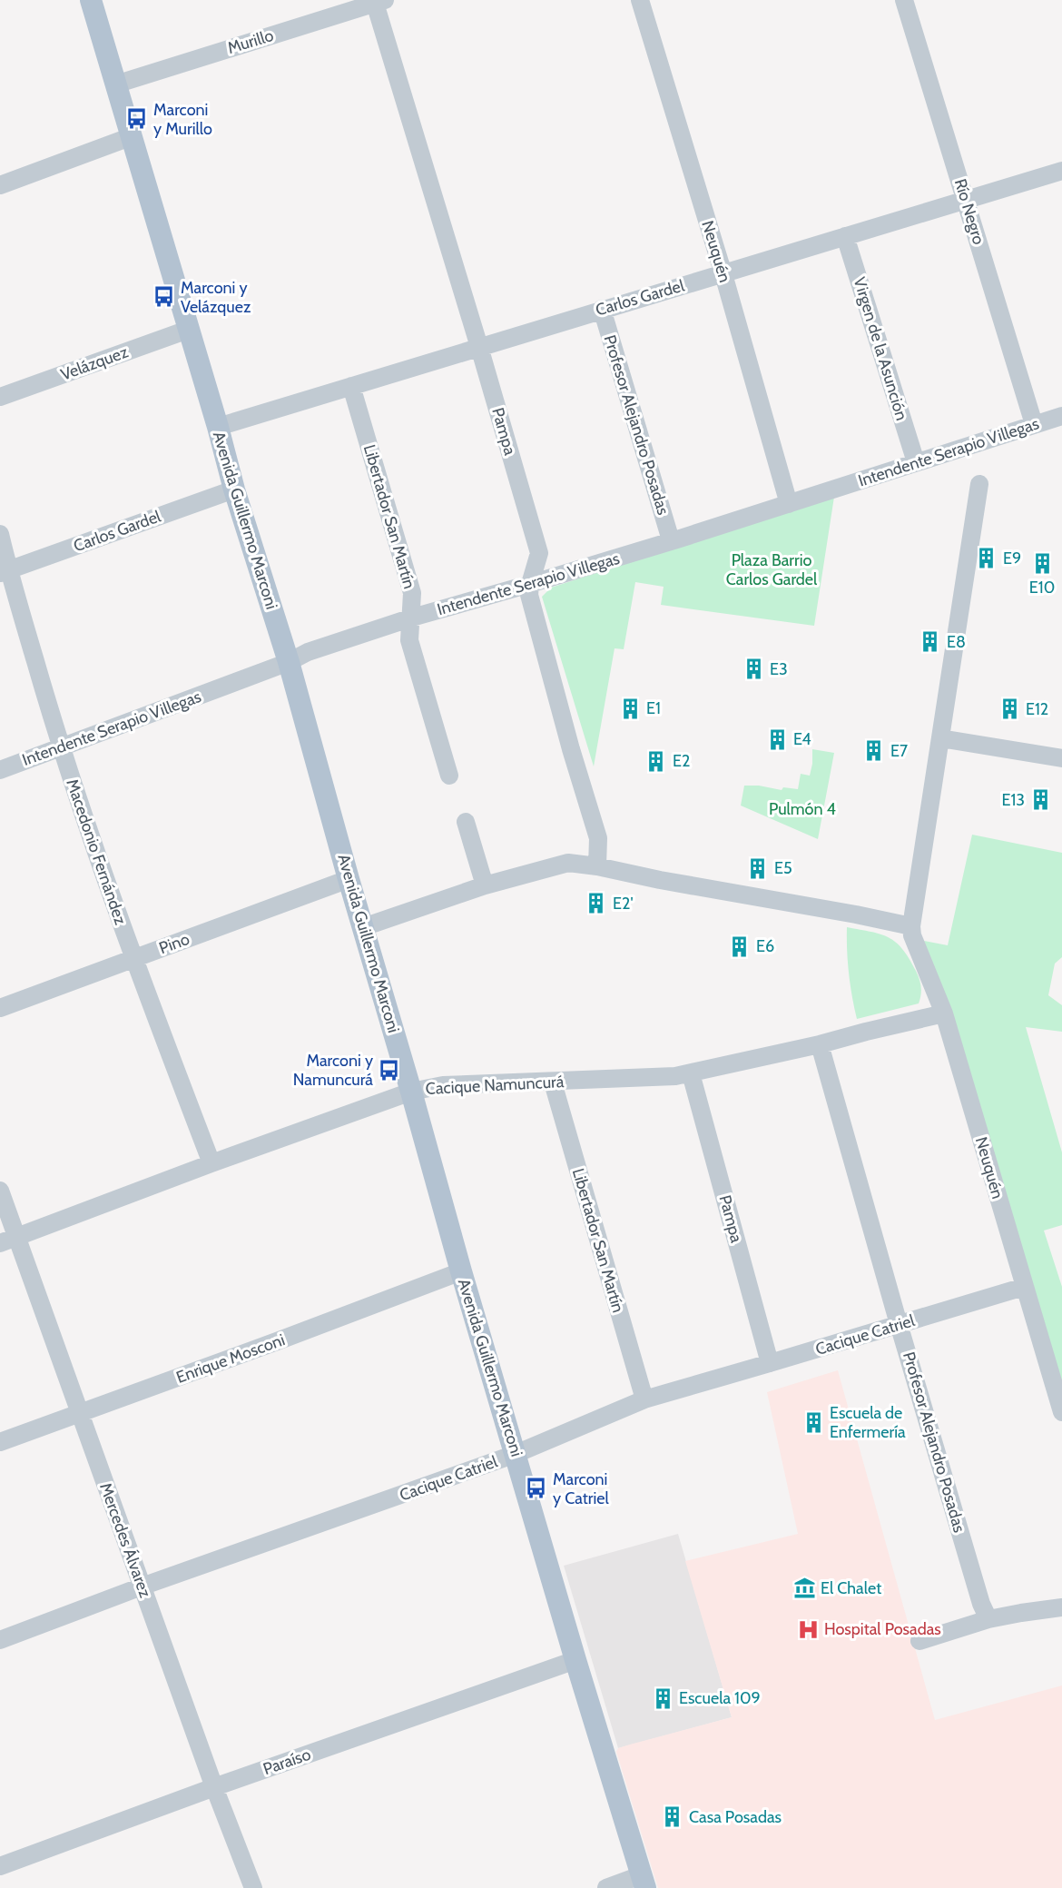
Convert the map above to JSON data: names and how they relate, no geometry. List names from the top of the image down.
{
  "streets": {
    "main road": ["Avenida Guillermo Marconi"],
    "street": [
      "Murillo",
      "Río Negro",
      "Neuquén",
      "Carlos Gardel",
      "Virgen de la Asunción",
      "Velázquez",
      "Profesor Alejandro Posadas",
      "Pampa",
      "Intendente Serapio Villegas",
      "Libertador San Martín",
      "Macedonio Fernández",
      "Pino",
      "Cacique Namuncurá",
      "Cacique Catriel",
      "Enrique Mosconi",
      "Mercedes Álvarez",
      "Paraíso"
    ]
  },
  "crossings": [
    ["Murillo", "Pampa"],
    ["Murillo", "Avenida Guillermo Marconi"],
    ["Río Negro", "Carlos Gardel"],
    ["Río Negro", "Intendente Serapio Villegas"],
    ["Neuquén", "Carlos Gardel"],
    ["Neuquén", "Intendente Serapio Villegas"],
    ["Neuquén", "Cacique Namuncurá"],
    ["Neuquén", "Cacique Catriel"],
    ["Carlos Gardel", "Virgen de la Asunción"],
    ["Carlos Gardel", "Profesor Alejandro Posadas"],
    ["Carlos Gardel", "Pampa"],
    ["Carlos Gardel", "Libertador San Martín"],
    ["Carlos Gardel", "Avenida Guillermo Marconi"],
    ["Carlos Gardel", "Macedonio Fernández"],
    ["Virgen de la Asunción", "Intendente Serapio Villegas"],
    ["Velázquez", "Avenida Guillermo Marconi"],
    ["Profesor Alejandro Posadas", "Intendente Serapio Villegas"],
    ["Profesor Alejandro Posadas", "Cacique Namuncurá"],
    ["Profesor Alejandro Posadas", "Cacique Catriel"],
    ["Pampa", "Intendente Serapio Villegas"],
    ["Pampa", "Cacique Namuncurá"],
    ["Pampa", "Cacique Catriel"],
    ["Intendente Serapio Villegas", "Libertador San Martín"],
    ["Intendente Serapio Villegas", "Avenida Guillermo Marconi"],
    ["Intendente Serapio Villegas", "Macedonio Fernández"],
    ["Libertador San Martín", "Cacique Namuncurá"],
    ["Libertador San Martín", "Cacique Catriel"],
    ["Avenida Guillermo Marconi", "Pino"],
    ["Avenida Guillermo Marconi", "Cacique Namuncurá"],
    ["Avenida Guillermo Marconi", "Cacique Catriel"],
    ["Avenida Guillermo Marconi", "Enrique Mosconi"],
    ["Avenida Guillermo Marconi", "Paraíso"],
    ["Macedonio Fernández", "Pino"],
    ["Macedonio Fernández", "Cacique Namuncurá"],
    ["Cacique Namuncurá", "Mercedes Álvarez"],
    ["Cacique Catriel", "Mercedes Álvarez"],
    ["Enrique Mosconi", "Mercedes Álvarez"],
    ["Mercedes Álvarez", "Paraíso"]
  ],
  "parks": ["Plaza Barrio Carlos Gardel", "Pulmón 4"],
  "places": {
    "bus stop": [
      "Marconi y Murillo",
      "Marconi y Velázquez",
      "Marconi y Namuncurá",
      "Marconi y Catriel"
    ],
    "building": [
      "E9",
      "E10",
      "E8",
      "E3",
      "E1",
      "E12",
      "E4",
      "E7",
      "E2",
      "E13",
      "E5",
      "E2'",
      "E6",
      "Escuela de Enfermería",
      "Escuela 109",
      "Casa Posadas"
    ],
    "museum": ["El Chalet"],
    "hospital": ["Hospital Posadas"]
  }
}
